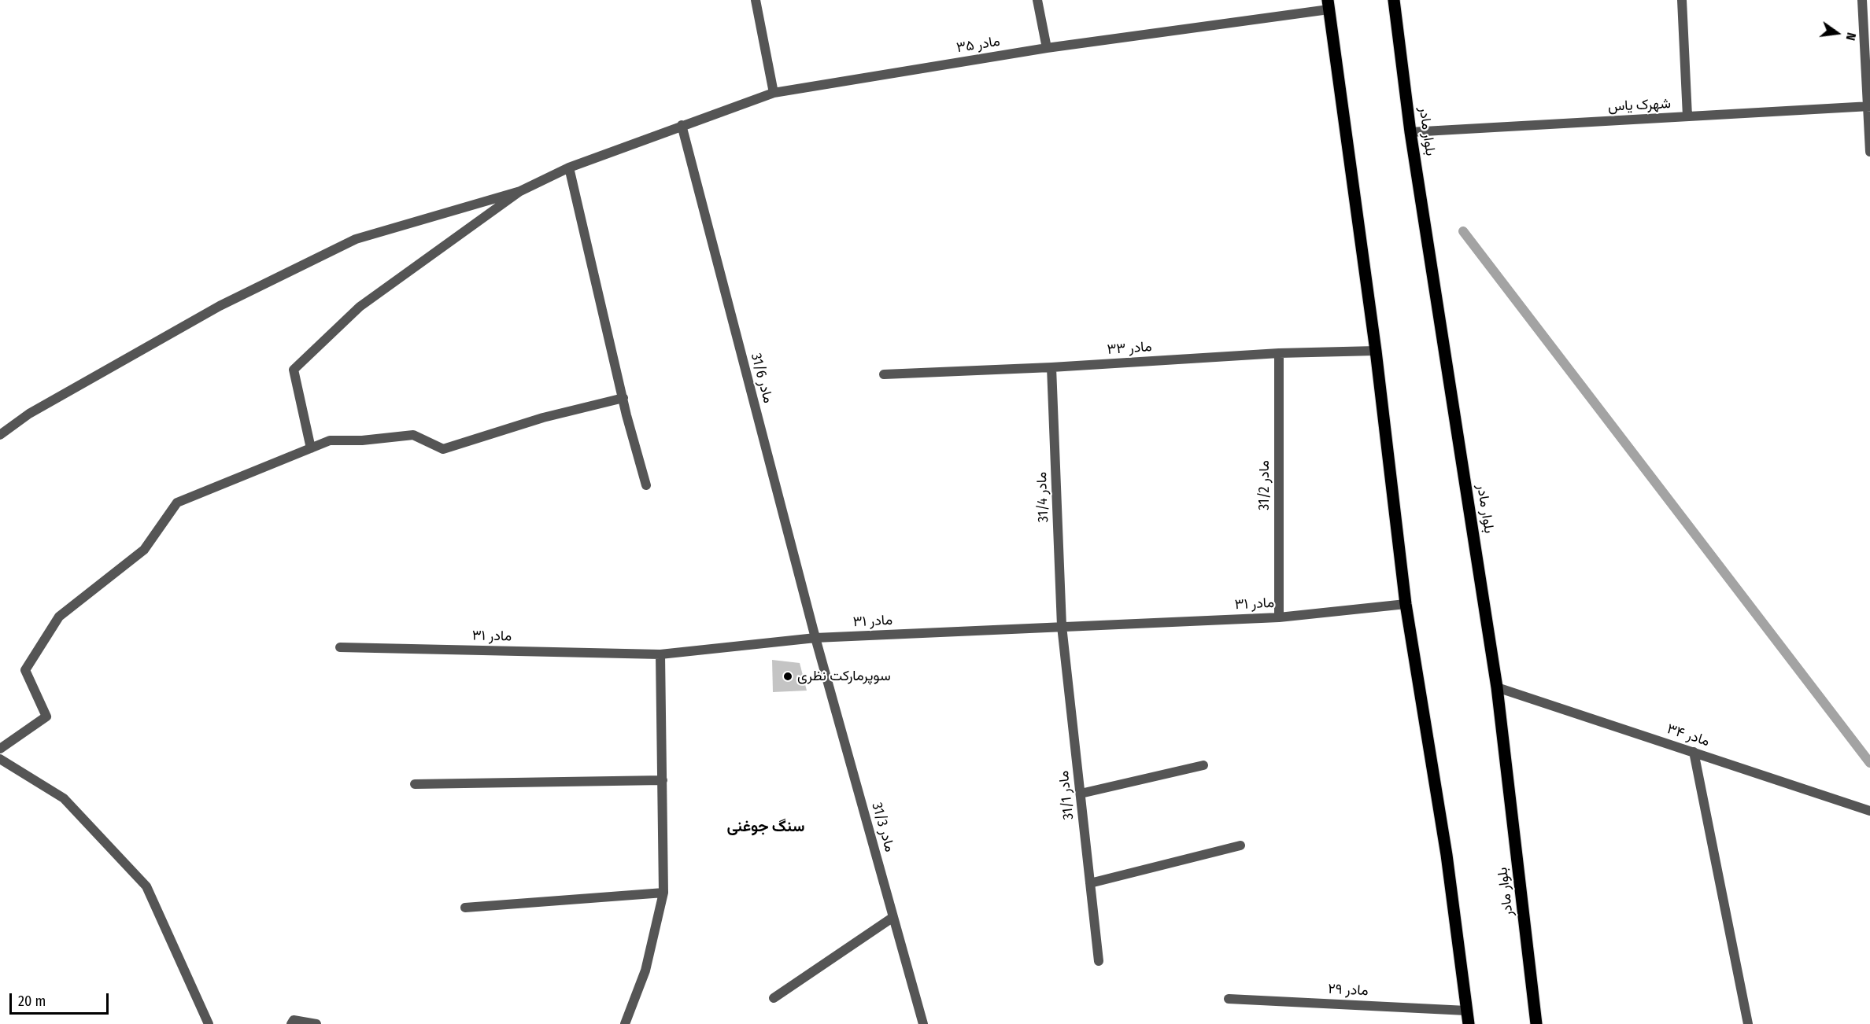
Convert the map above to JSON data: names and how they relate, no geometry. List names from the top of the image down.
{
  "streets": {
    "main road": ["بلوار مادر"],
    "street": [
      "مادر ۳۵",
      "شهرک یاس",
      "مادر ۳۳",
      "مادر 31/6",
      "مادر 31/2",
      "مادر 31/4",
      "مادر ۳۱",
      "مادر ۳۴",
      "مادر 31/1",
      "مادر 31/3",
      "مادر ۲۹"
    ]
  },
  "crossings": [
    ["مادر ۳۵", "مادر 31/6"],
    ["شهرک یاس", "بلوار مادر"],
    ["بلوار مادر", "مادر ۳۴"],
    ["مادر ۳۳", "مادر 31/2"],
    ["مادر ۳۳", "مادر 31/4"],
    ["مادر 31/6", "مادر ۳۱"],
    ["مادر 31/6", "مادر 31/3"],
    ["مادر 31/2", "مادر ۳۱"],
    ["مادر 31/4", "مادر ۳۱"],
    ["مادر 31/4", "مادر 31/1"],
    ["مادر ۳۱", "مادر 31/1"],
    ["مادر ۳۱", "مادر 31/3"]
  ],
  "districts": ["سنگ جوغنی"],
  "places": ["سوپرمارکت نظری"],
  "scale_bar": "20 m",
  "north": "right"
}
